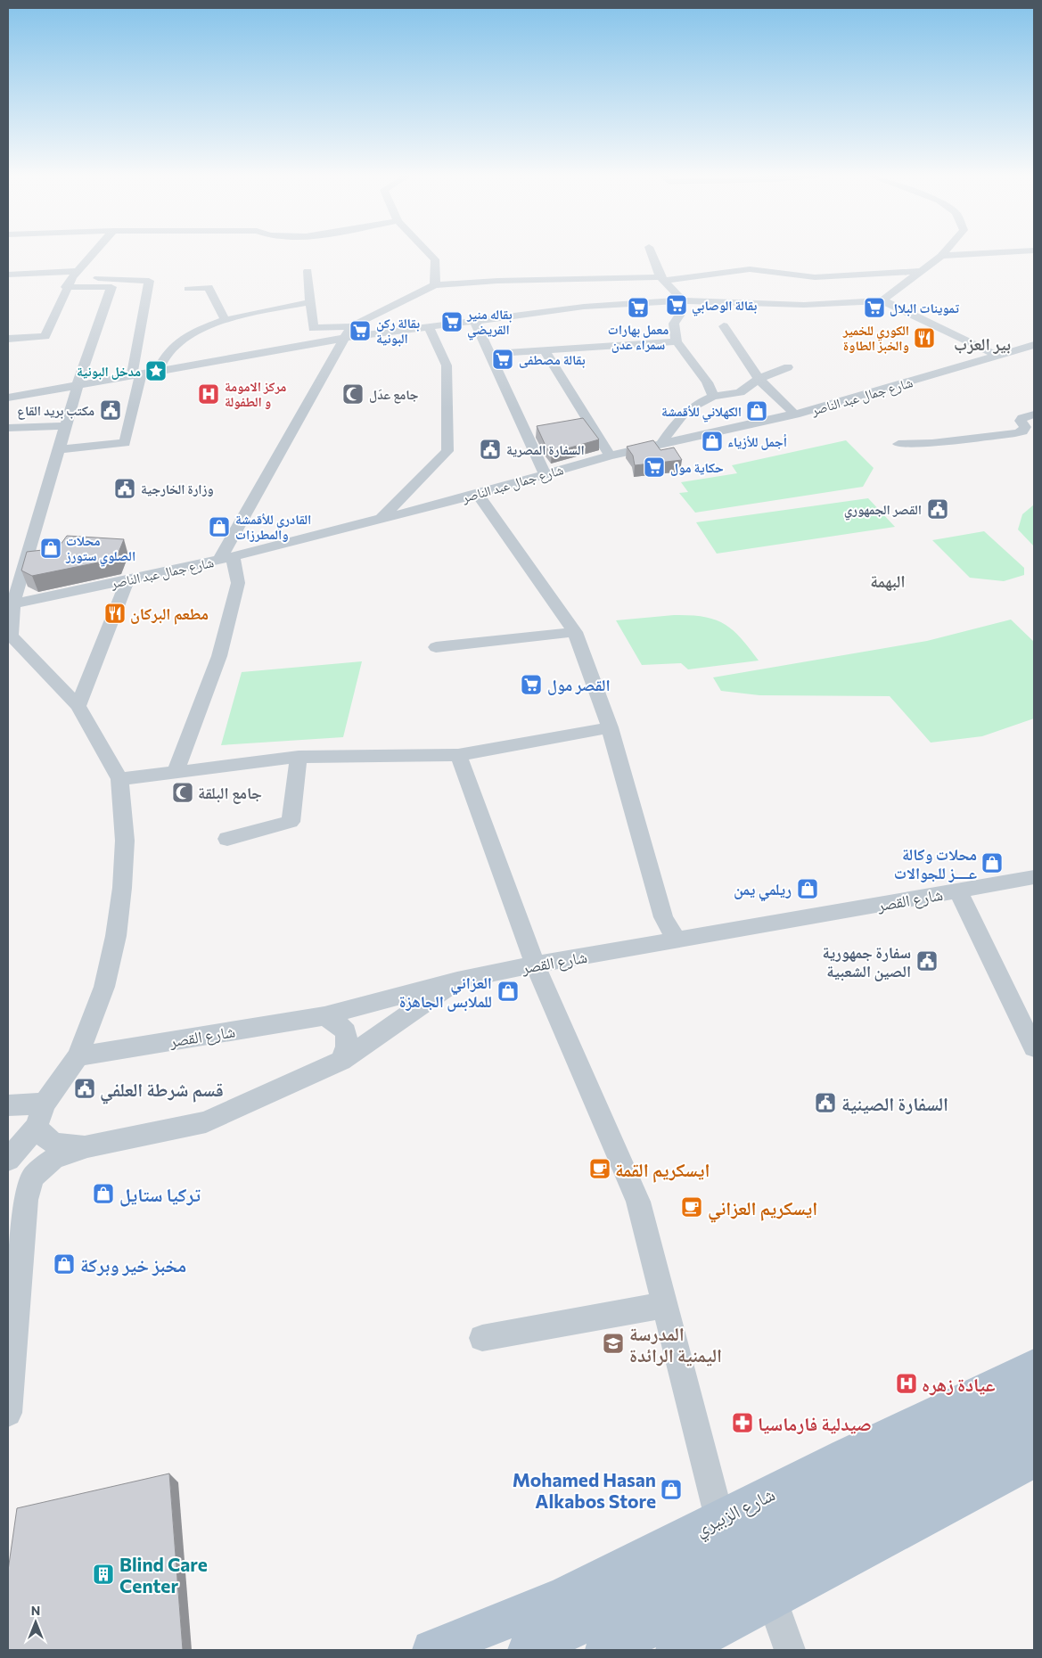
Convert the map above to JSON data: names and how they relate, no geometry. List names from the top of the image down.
{
  "streets": {
    "main road": ["شارع الزبيري"],
    "street": ["شارع جمال عبد الناصر", "شارع القصر"]
  },
  "districts": ["بير العزب", "البهمة"],
  "places": {
    "supermarket": [
      "بقالة الوصابي",
      "معمل بهارات سمراء عدن",
      "تموينات البلال",
      "بقاله منير القريضي",
      "بقالة ركن البونية",
      "بقالة مصطفى",
      "حكاية مول",
      "القصر مول"
    ],
    "restaurant": ["الكوري للخمير والخبز الطاوة", "مطعم البركان"],
    "place": ["مدخل البونية"],
    "hospital": ["مركز الامومة و الطفولة", "عيادة زهره"],
    "mosque": ["جامع عدَل", "جامع البلقة"],
    "public building": [
      "مكتب بريد القاع",
      "السفارة المصرية",
      "وزارة الخارجية",
      "القصر الجمهوري",
      "سفارة جمهورية الصين الشعبية",
      "قسم شرطة العلفي",
      "السفارة الصينية"
    ],
    "shop": [
      "الكهلاني للأقمشة",
      "أجمل للأزياء",
      "القادري للأقمشة والمطرزات",
      "محلات الصلوي ستورز",
      "محلات وكالة عــــز للجوالات",
      "ريلمي يمن",
      "العزاني للملابس الجاهزة",
      "تركيا ستايل",
      "مخبز خير وبركة",
      "Mohamed Hasan Alkabos Store"
    ],
    "cafe": ["ايسكريم القمة", "ايسكريم العزاني"],
    "school or university": ["المدرسة اليمنية الرائدة"],
    "pharmacy": ["صيدلية فارماسيا"],
    "building": ["Blind Care Center"]
  },
  "north": "top"
}
